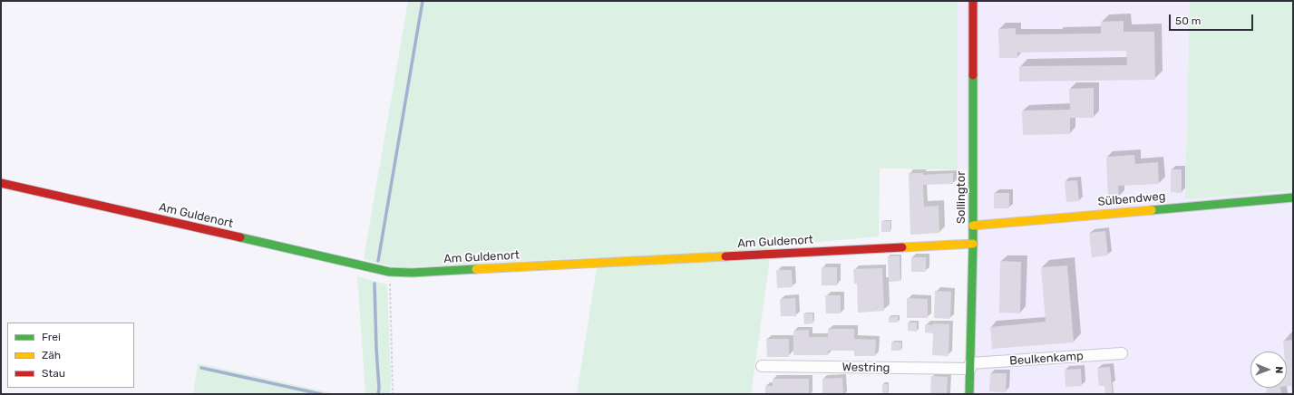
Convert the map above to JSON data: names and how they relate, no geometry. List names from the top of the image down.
{
  "streets": {
    "street": [
      "Sollingtor",
      "Sülbendweg",
      "Am Guldenort",
      "Beulkenkamp",
      "Westring"
    ]
  },
  "crossings": [
    ["Sollingtor", "Sülbendweg"],
    ["Sollingtor", "Am Guldenort"],
    ["Sollingtor", "Beulkenkamp"],
    ["Sollingtor", "Westring"],
    ["Beulkenkamp", "Westring"]
  ],
  "legend": ["Frei", "Zäh", "Stau"],
  "scale_bar": "50 m",
  "north": "right"
}
